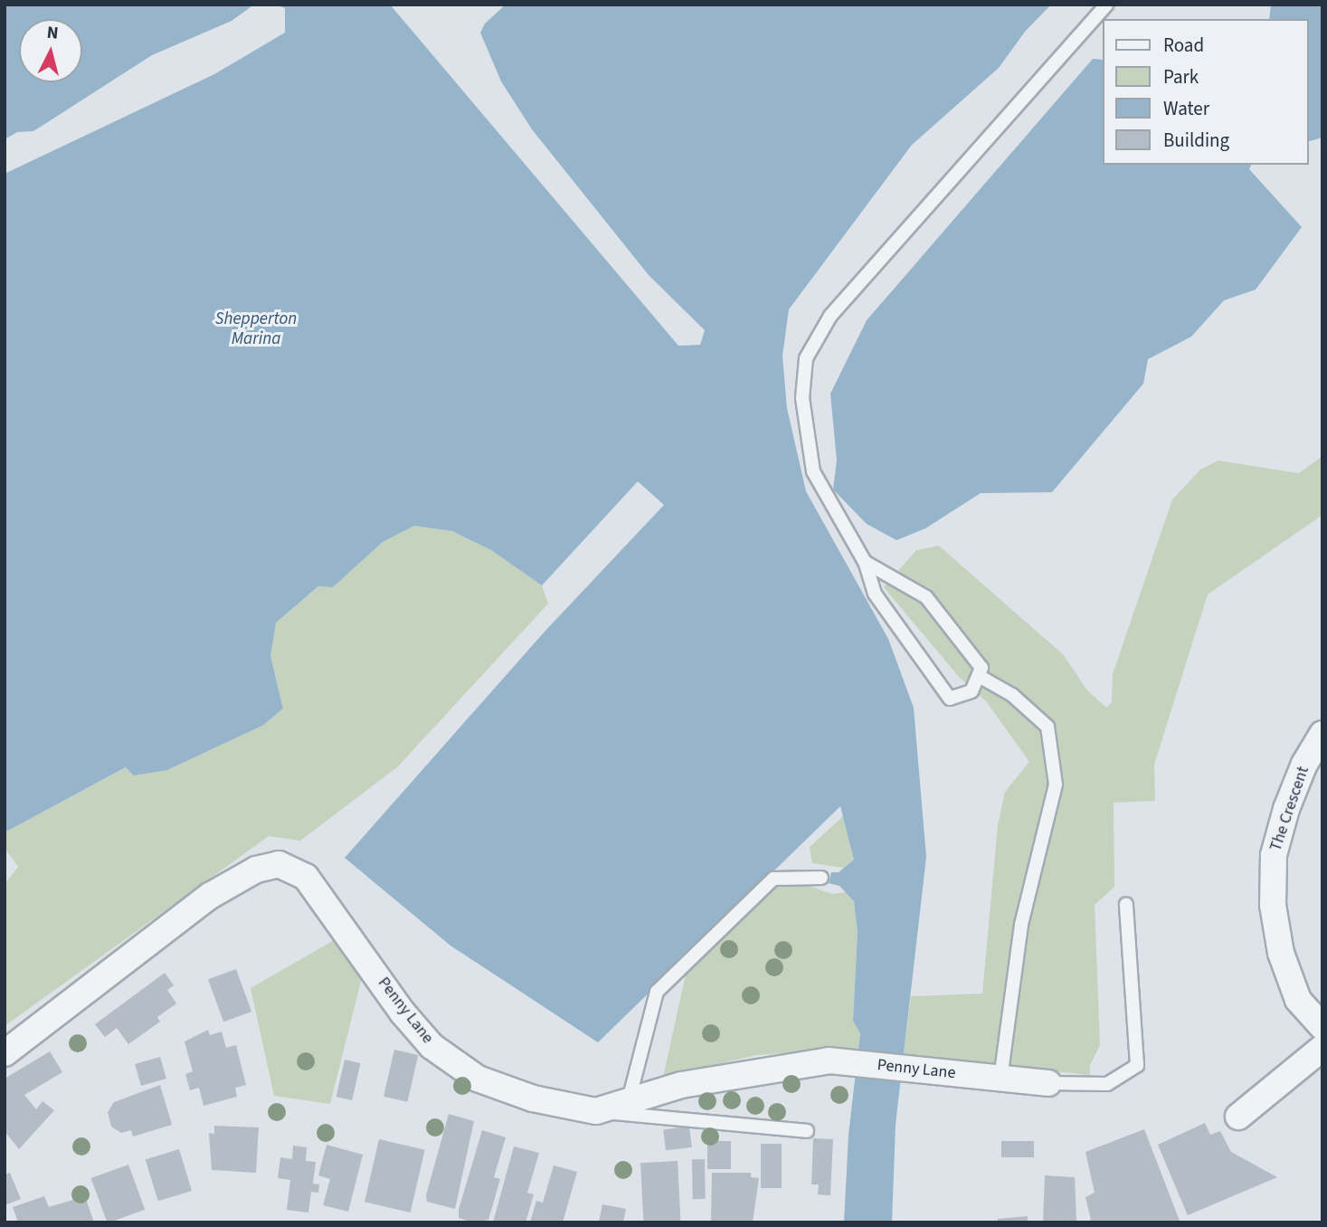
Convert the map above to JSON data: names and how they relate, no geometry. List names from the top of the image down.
{
  "streets": {
    "street": ["The Crescent", "Penny Lane"]
  },
  "water": ["Shepperton Marina"],
  "legend": [
    "Road",
    "Park",
    "Water",
    "Building"
  ],
  "north": "top"
}
